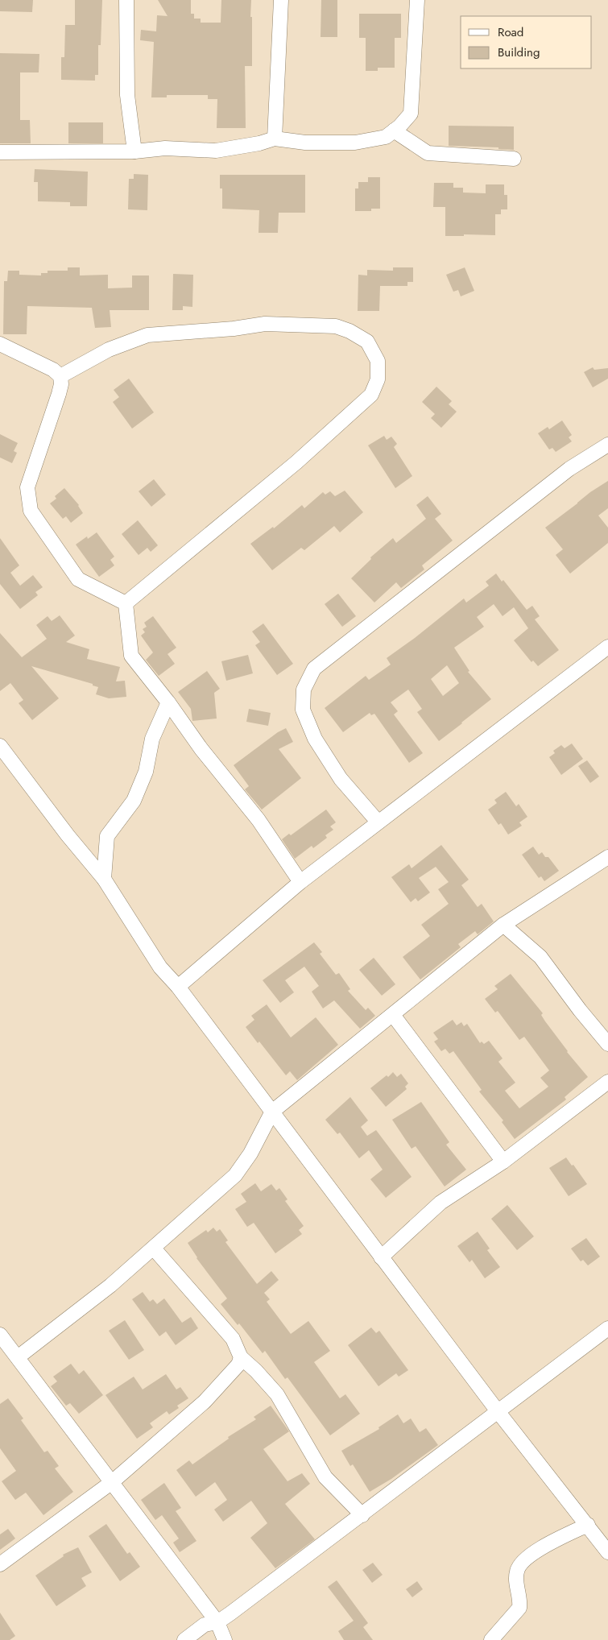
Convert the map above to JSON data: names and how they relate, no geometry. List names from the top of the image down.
{
  "legend": ["Road", "Building"]
}
